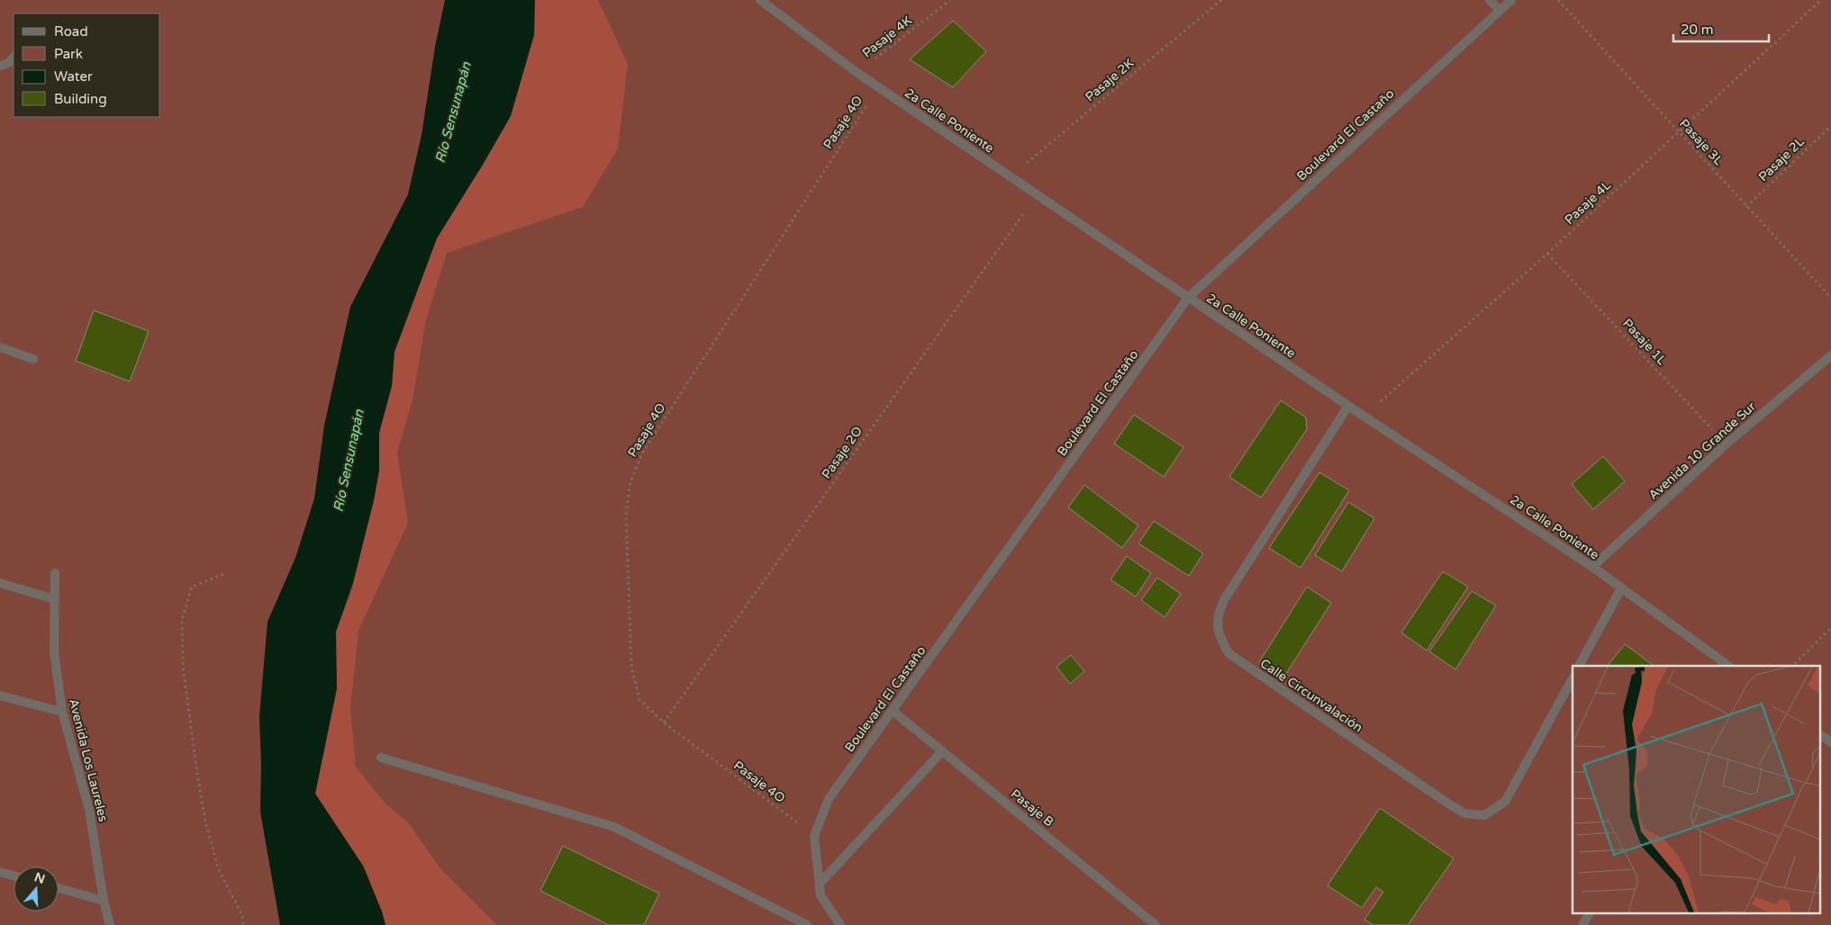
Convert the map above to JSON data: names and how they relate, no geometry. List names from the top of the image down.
{
  "streets": {
    "street": [
      "2a Calle Poniente",
      "Boulevard El Castaño",
      "Avenida 10 Grande Sur",
      "Calle Circunvalación",
      "Avenida Los Laureles",
      "Pasaje B"
    ],
    "path": [
      "Pasaje 4K",
      "Pasaje 2K",
      "Pasaje 4O",
      "Pasaje 3L",
      "Pasaje 2L",
      "Pasaje 4L",
      "Pasaje 1L",
      "Pasaje 2O"
    ]
  },
  "crossings": [
    ["Pasaje 4K", "2a Calle Poniente"],
    ["Pasaje 2K", "2a Calle Poniente"],
    ["2a Calle Poniente", "Pasaje 4O"],
    ["2a Calle Poniente", "Boulevard El Castaño"],
    ["2a Calle Poniente", "Pasaje 4L"],
    ["2a Calle Poniente", "Avenida 10 Grande Sur"],
    ["2a Calle Poniente", "Pasaje 2O"],
    ["2a Calle Poniente", "Calle Circunvalación"],
    ["Pasaje 4O", "Boulevard El Castaño"],
    ["Pasaje 4O", "Pasaje 2O"],
    ["Boulevard El Castaño", "Pasaje B"],
    ["Pasaje 3L", "Pasaje 2L"],
    ["Pasaje 3L", "Pasaje 4L"],
    ["Pasaje 4L", "Pasaje 1L"],
    ["Pasaje 1L", "Avenida 10 Grande Sur"]
  ],
  "water": ["Río Sensunapán"],
  "legend": [
    "Road",
    "Park",
    "Water",
    "Building"
  ],
  "scale_bar": "20 m",
  "north": "top"
}
